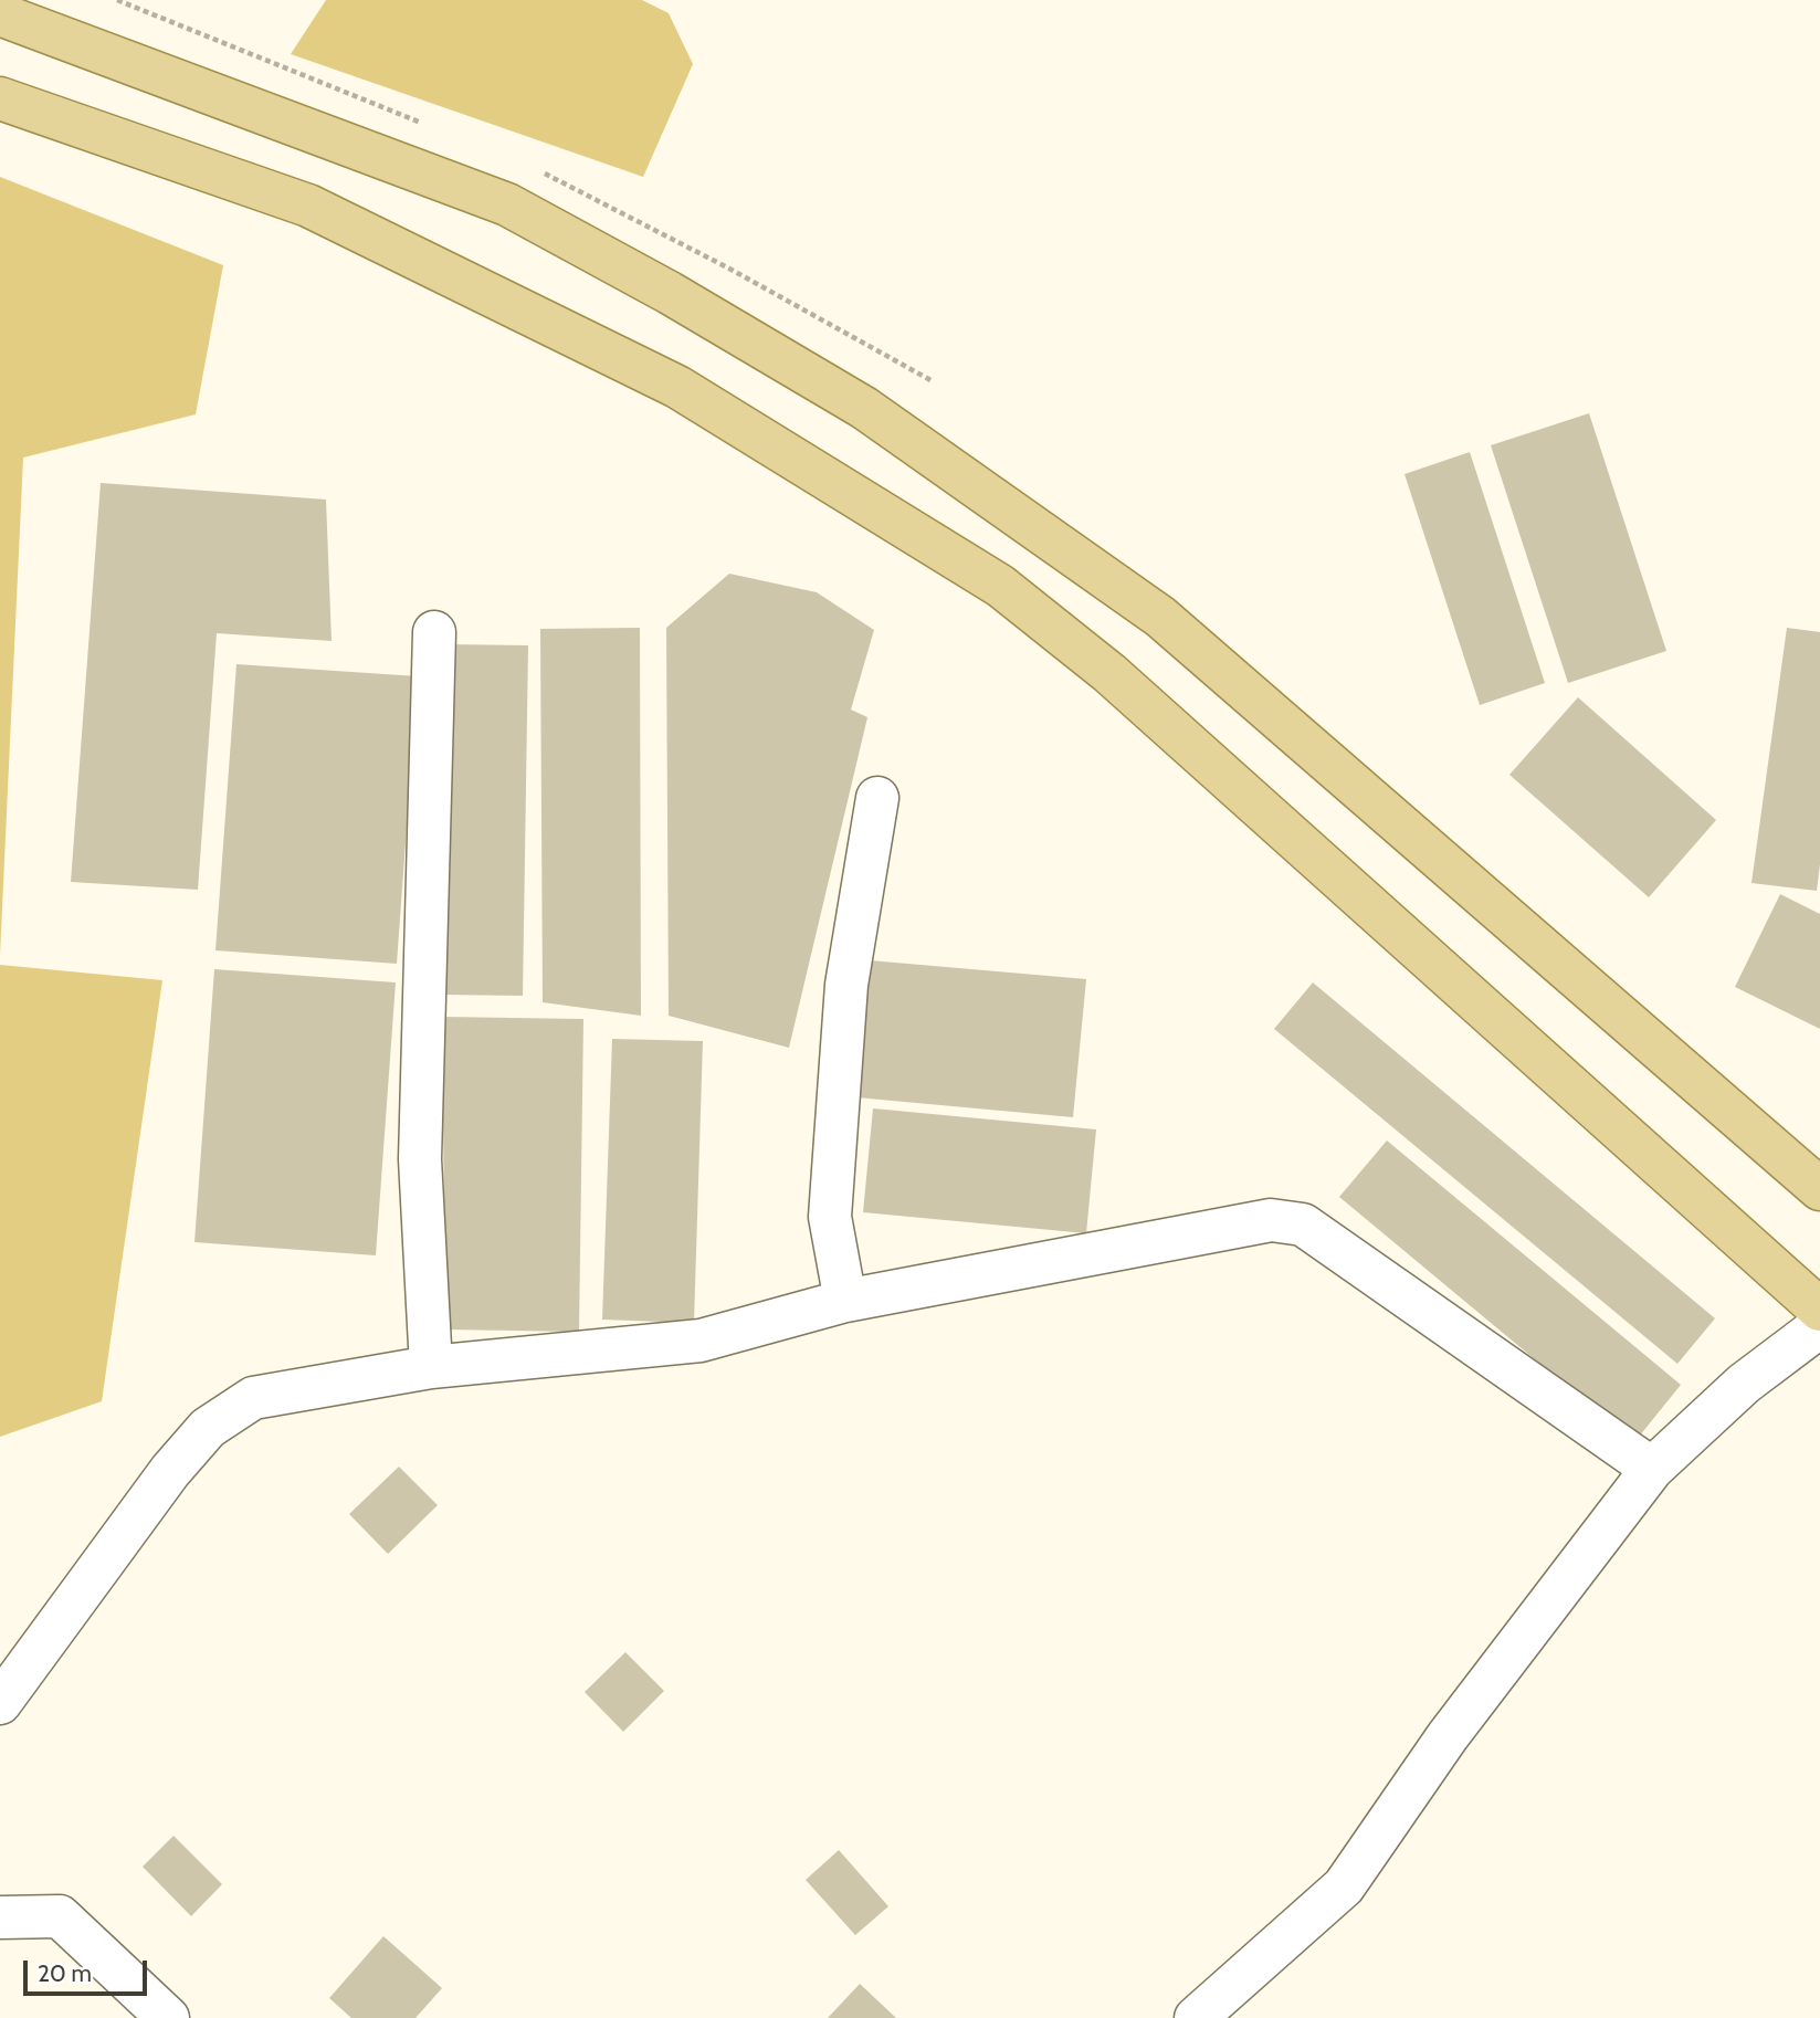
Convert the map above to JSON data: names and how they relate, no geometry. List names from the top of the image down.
{
  "scale_bar": "20 m"
}
